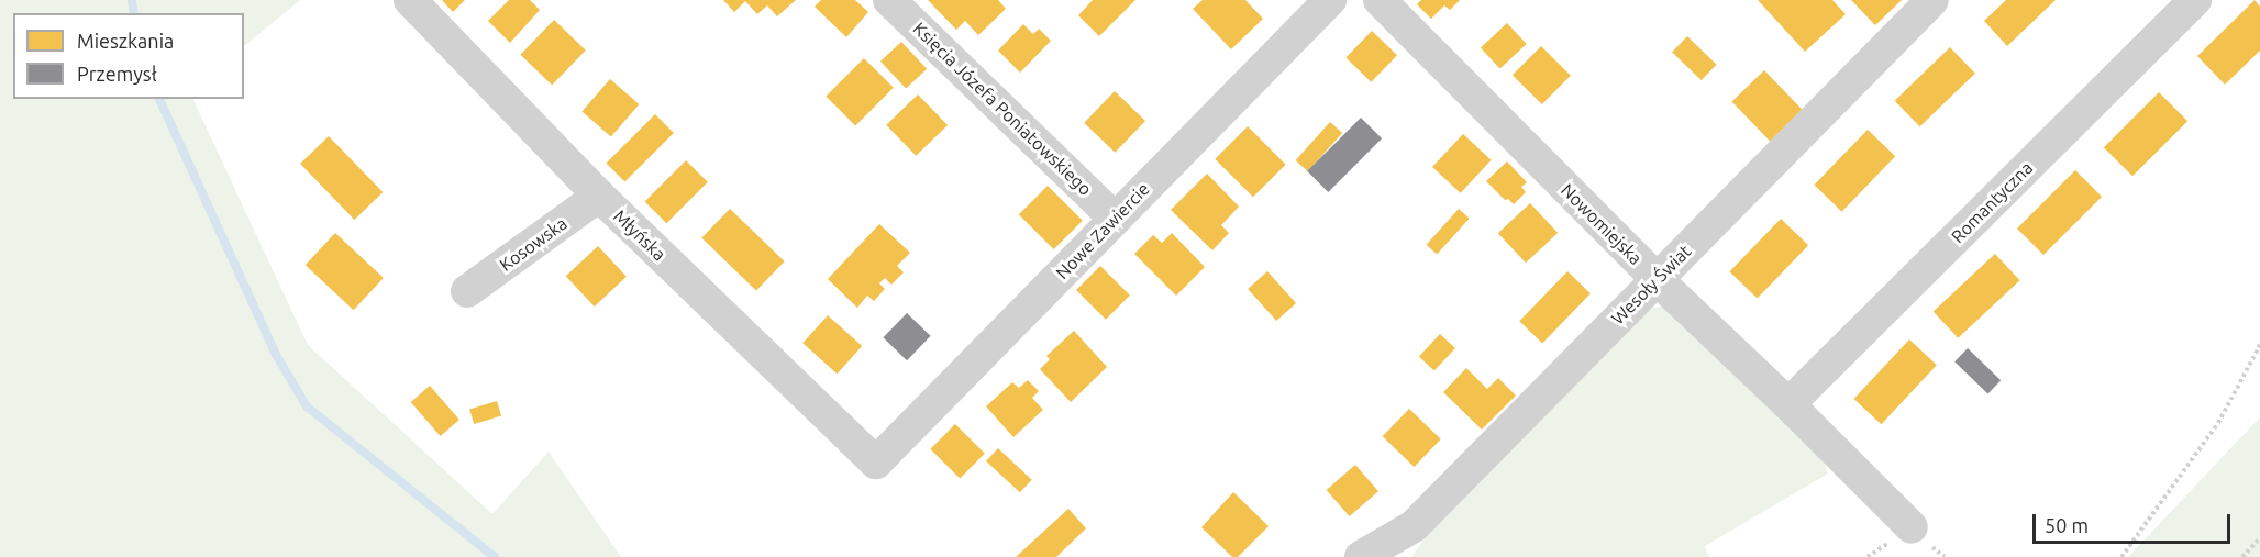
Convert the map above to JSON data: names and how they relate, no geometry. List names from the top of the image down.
{
  "streets": {
    "street": [
      "Księcia Józefa Poniatowskiego",
      "Romantyczna",
      "Nowomiejska",
      "Nowe Zawiercie",
      "Młyńska",
      "Kosowska",
      "Wesoły Świat"
    ]
  },
  "crossings": [
    ["Księcia Józefa Poniatowskiego", "Nowe Zawiercie"],
    ["Romantyczna", "Nowomiejska"],
    ["Nowomiejska", "Wesoły Świat"],
    ["Nowe Zawiercie", "Młyńska"],
    ["Młyńska", "Kosowska"]
  ],
  "legend": ["Mieszkania", "Przemysł"],
  "scale_bar": "50 m"
}
